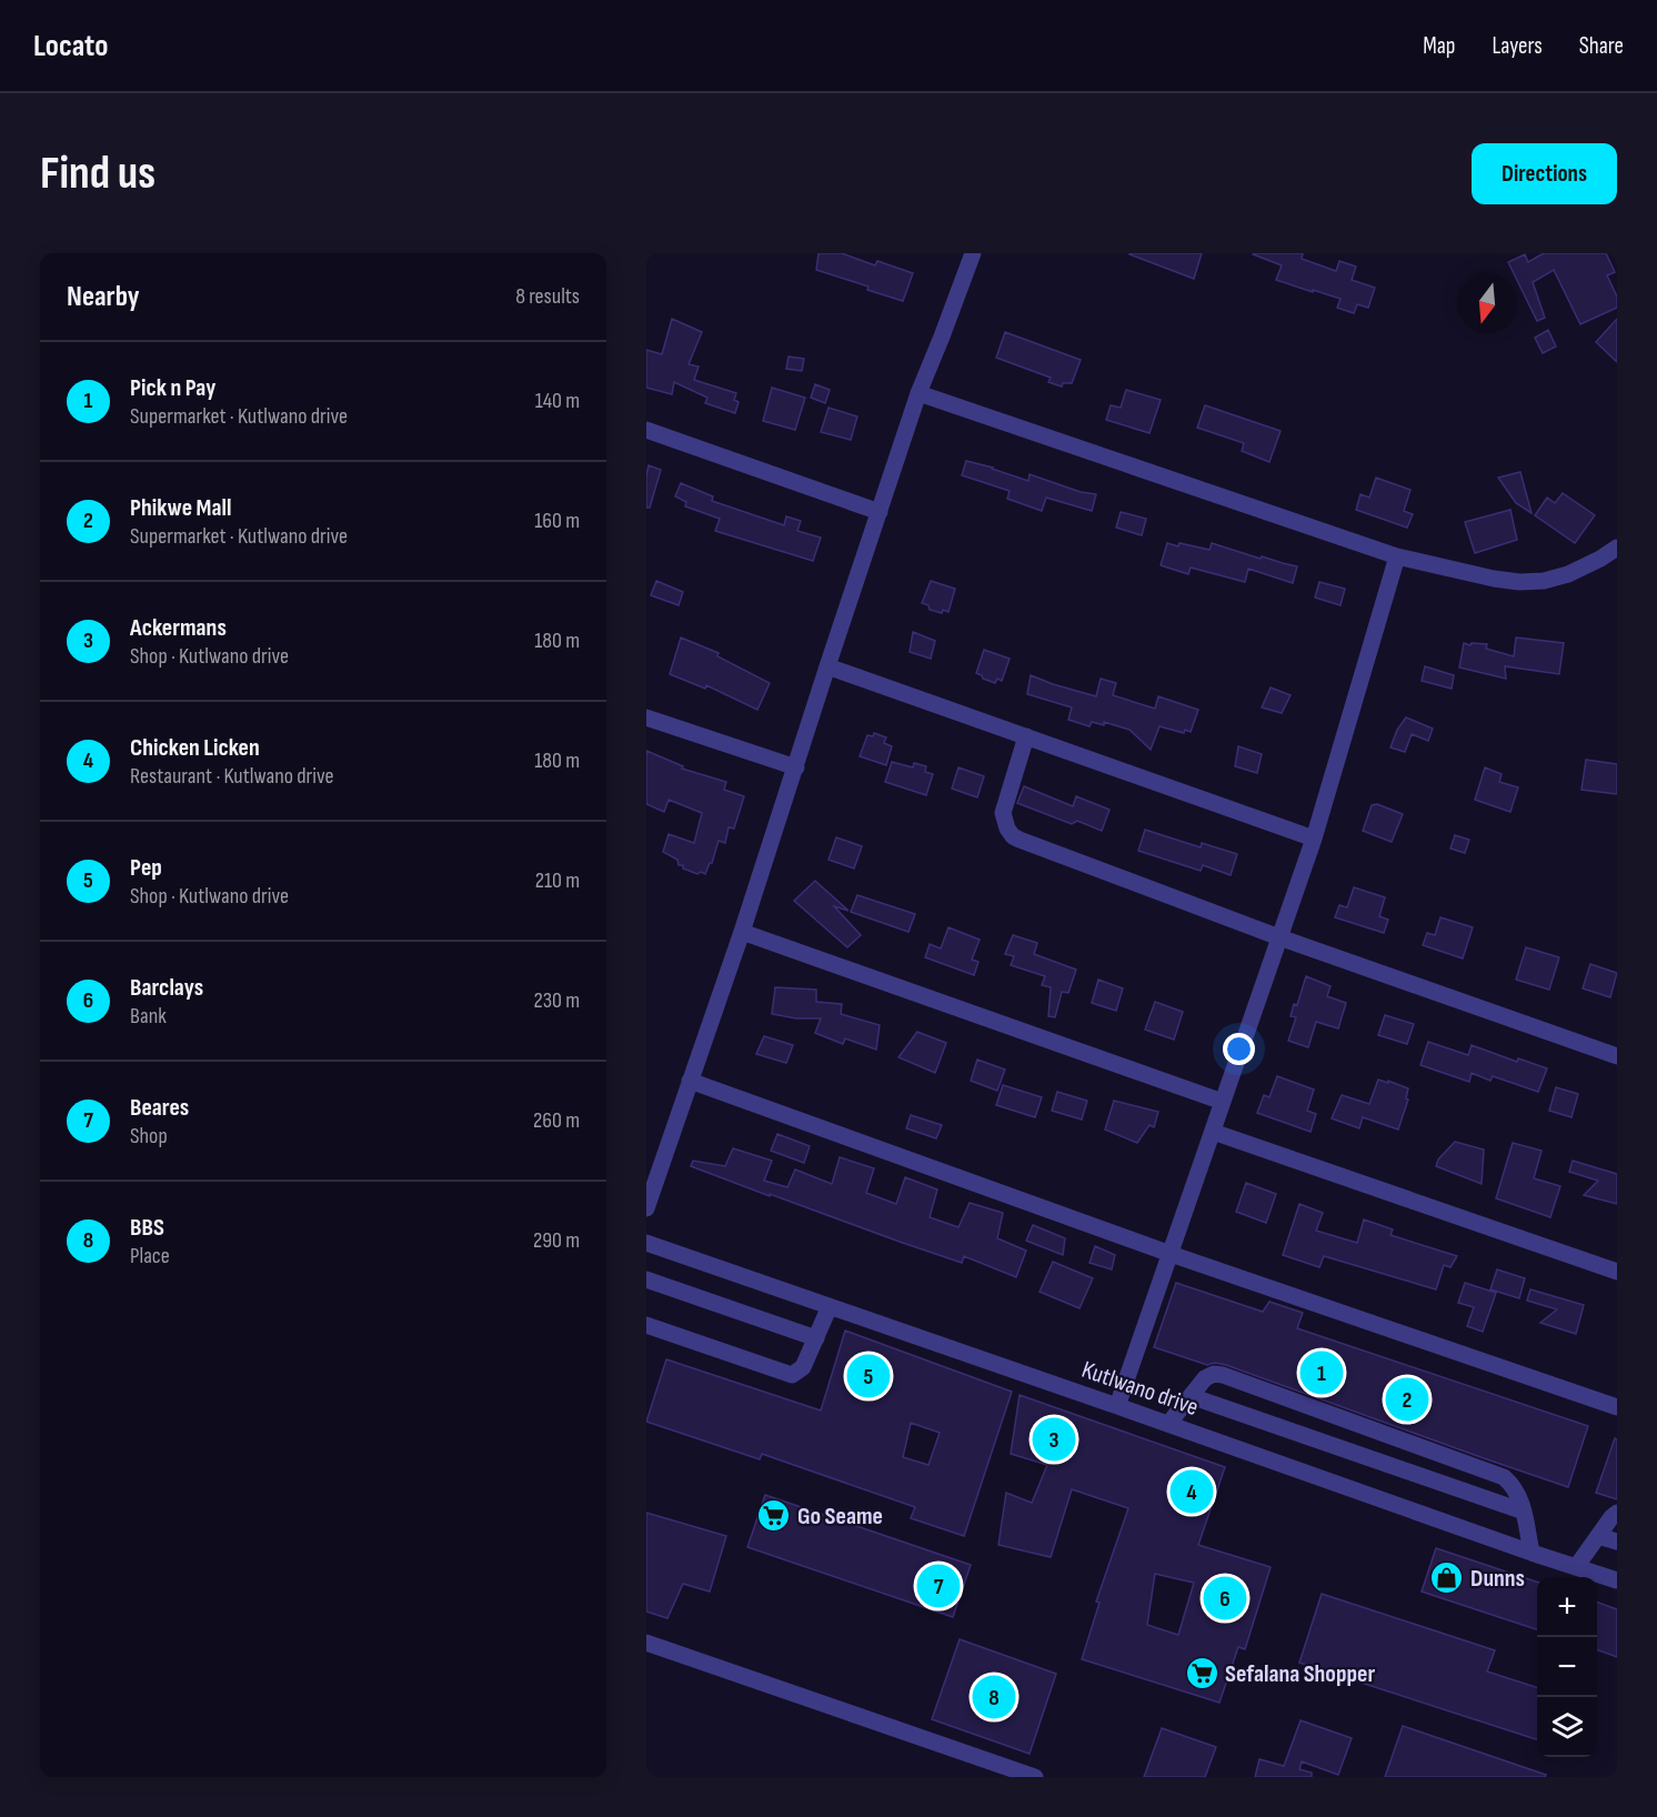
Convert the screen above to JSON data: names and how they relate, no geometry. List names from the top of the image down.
{
  "streets": {
    "street": ["Kutlwano drive"]
  },
  "places": {
    "supermarket": ["Go Seame", "Sefalana Shopper"],
    "shop": ["Dunns"]
  },
  "north": "bottom",
  "page": {
    "header": "Locato",
    "nav": ["Map", "Layers", "Share"],
    "buttons": "Directions",
    "title": "Find us",
    "heading": ["Nearby", "8 results"],
    "list": [
      {
        "mark": "1",
        "name": "Pick n Pay",
        "note": "Supermarket · Kutlwano drive",
        "value": "140 m"
      },
      {
        "mark": "2",
        "name": "Phikwe Mall",
        "note": "Supermarket · Kutlwano drive",
        "value": "160 m"
      },
      {
        "mark": "3",
        "name": "Ackermans",
        "note": "Shop · Kutlwano drive",
        "value": "180 m"
      },
      {
        "mark": "4",
        "name": "Chicken Licken",
        "note": "Restaurant · Kutlwano drive",
        "value": "180 m"
      },
      {
        "mark": "5",
        "name": "Pep",
        "note": "Shop · Kutlwano drive",
        "value": "210 m"
      },
      {
        "mark": "6",
        "name": "Barclays",
        "note": "Bank",
        "value": "230 m"
      },
      {
        "mark": "7",
        "name": "Beares",
        "note": "Shop",
        "value": "260 m"
      },
      {
        "mark": "8",
        "name": "BBS",
        "note": "Place",
        "value": "290 m"
      }
    ],
    "pins": [
      "1",
      "5",
      "2",
      "3",
      "4",
      "7",
      "6",
      "8"
    ],
    "map_buttons": ["+", "−"]
  }
}
